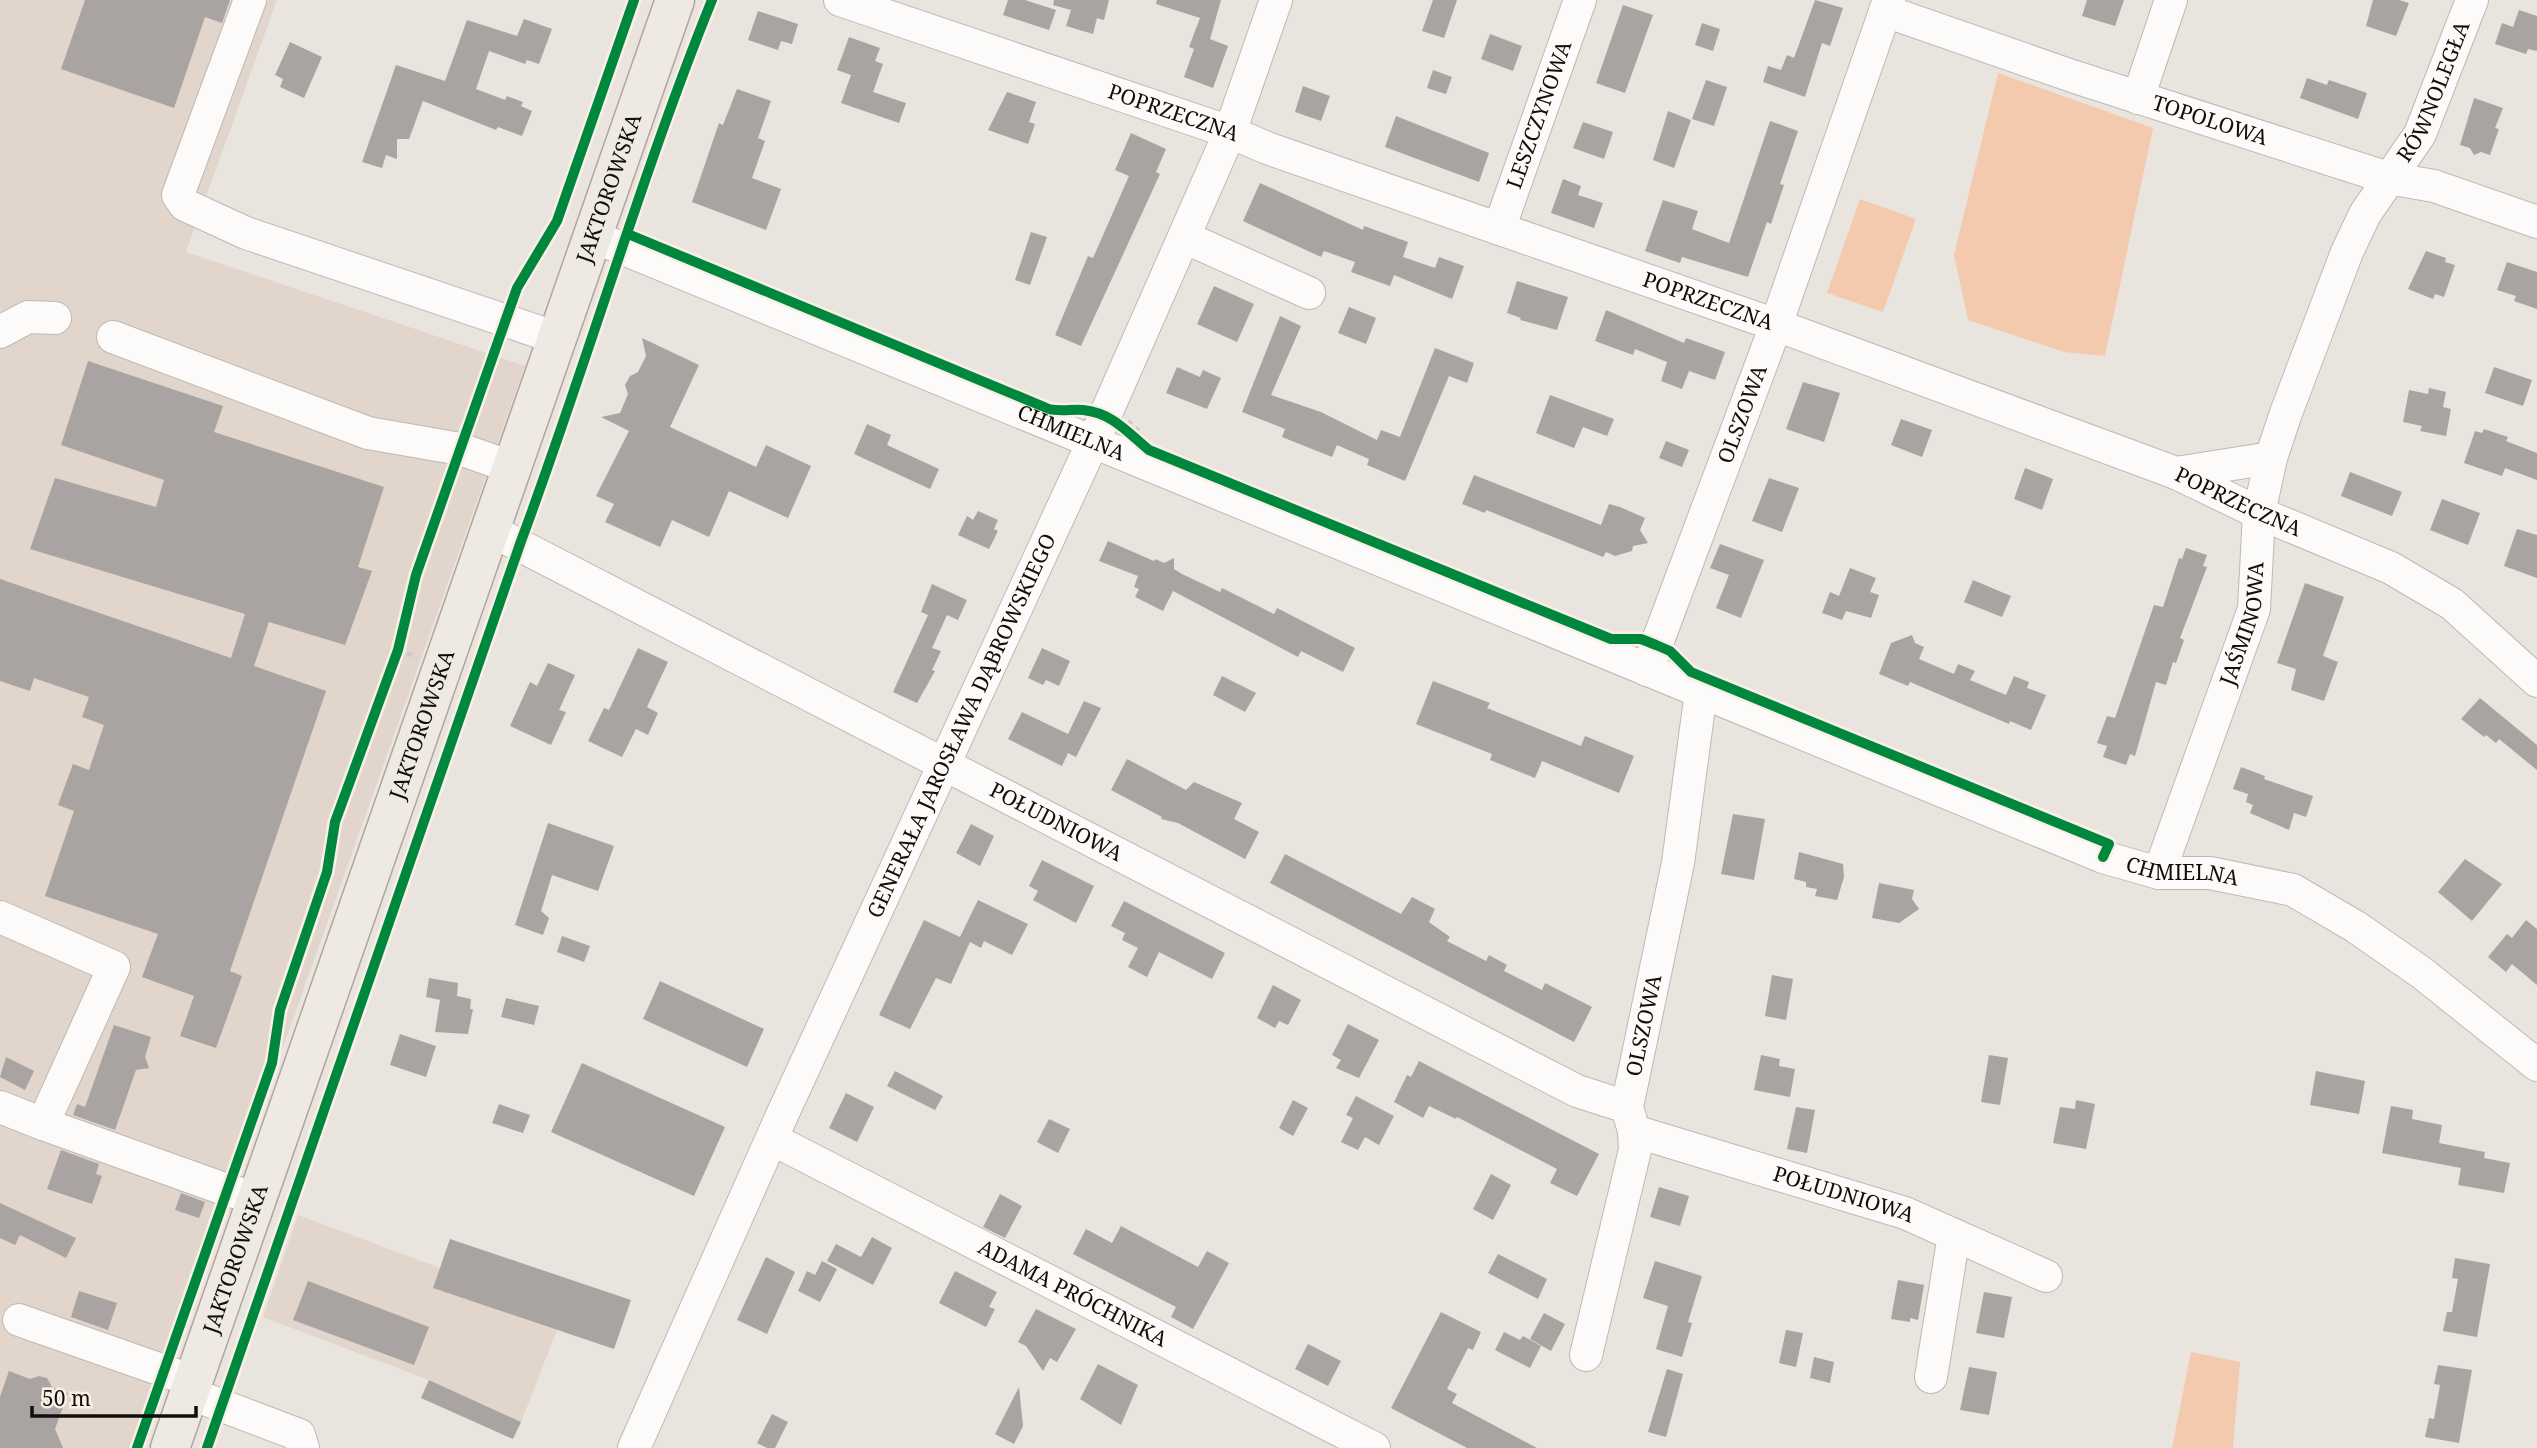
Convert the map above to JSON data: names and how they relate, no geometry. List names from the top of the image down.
{
  "streets": {
    "main road": ["JAKTOROWSKA"],
    "street": [
      "RÓWNOLEGŁA",
      "POPRZECZNA",
      "LESZCZYNOWA",
      "TOPOLOWA",
      "OLSZOWA",
      "CHMIELNA",
      "JAŚMINOWA",
      "GENERAŁA JAROSŁAWA DĄBROWSKIEGO",
      "POŁUDNIOWA",
      "ADAMA PRÓCHNIKA"
    ]
  },
  "crossings": [
    ["RÓWNOLEGŁA", "TOPOLOWA"],
    ["RÓWNOLEGŁA", "JAŚMINOWA"],
    ["POPRZECZNA", "LESZCZYNOWA"],
    ["POPRZECZNA", "OLSZOWA"],
    ["POPRZECZNA", "JAŚMINOWA"],
    ["POPRZECZNA", "GENERAŁA JAROSŁAWA DĄBROWSKIEGO"],
    ["TOPOLOWA", "OLSZOWA"],
    ["TOPOLOWA", "JAŚMINOWA"],
    ["JAKTOROWSKA", "CHMIELNA"],
    ["JAKTOROWSKA", "POŁUDNIOWA"],
    ["OLSZOWA", "CHMIELNA"],
    ["OLSZOWA", "POŁUDNIOWA"],
    ["CHMIELNA", "JAŚMINOWA"],
    ["CHMIELNA", "GENERAŁA JAROSŁAWA DĄBROWSKIEGO"],
    ["GENERAŁA JAROSŁAWA DĄBROWSKIEGO", "POŁUDNIOWA"],
    ["GENERAŁA JAROSŁAWA DĄBROWSKIEGO", "ADAMA PRÓCHNIKA"]
  ],
  "scale_bar": "50 m"
}
